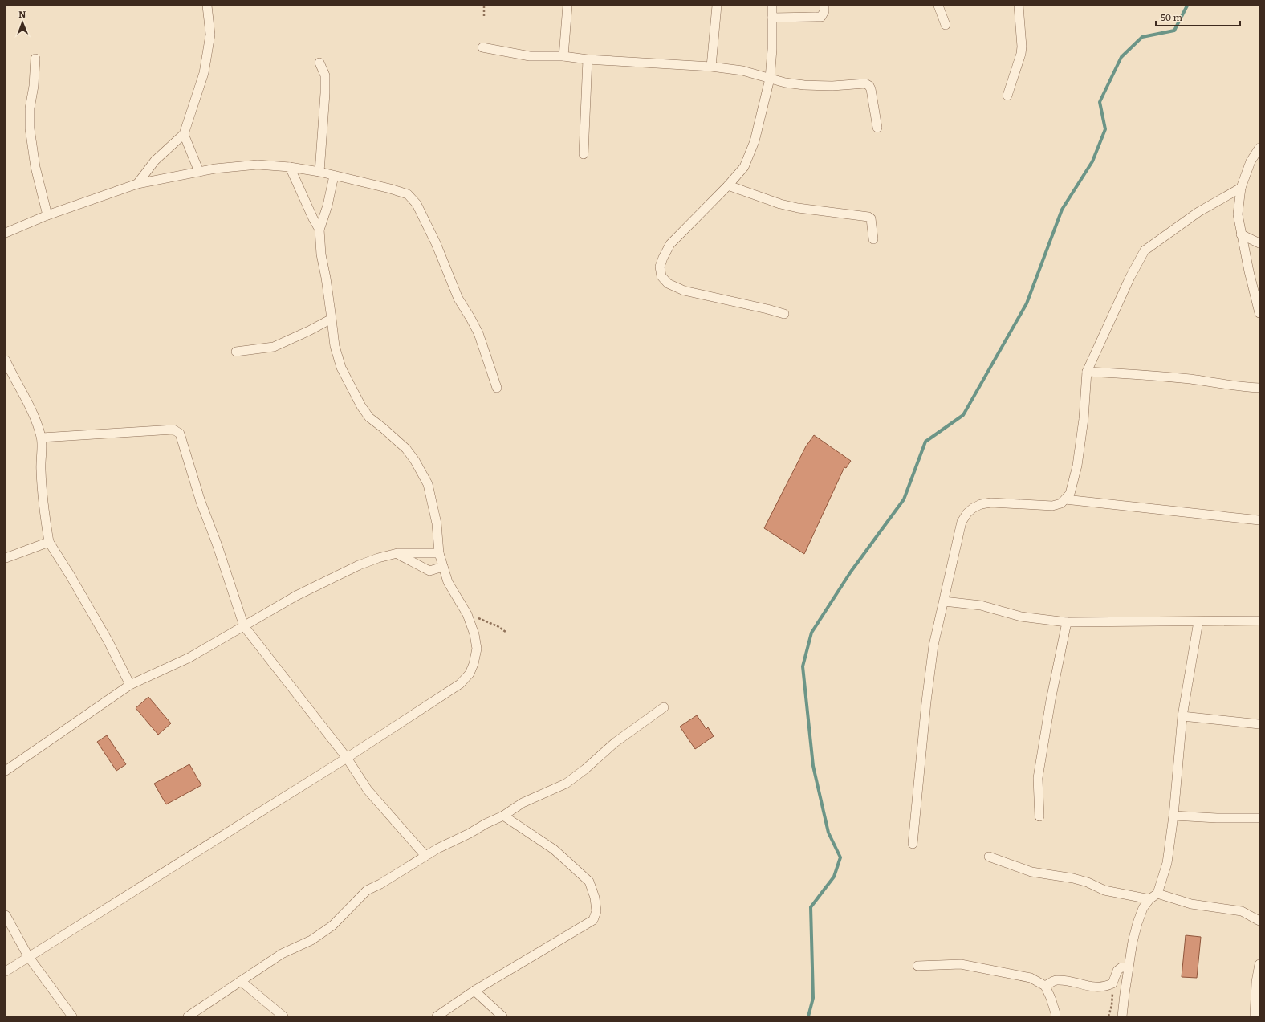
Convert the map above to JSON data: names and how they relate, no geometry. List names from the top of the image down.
{
  "scale_bar": "50 m",
  "north": "top"
}
